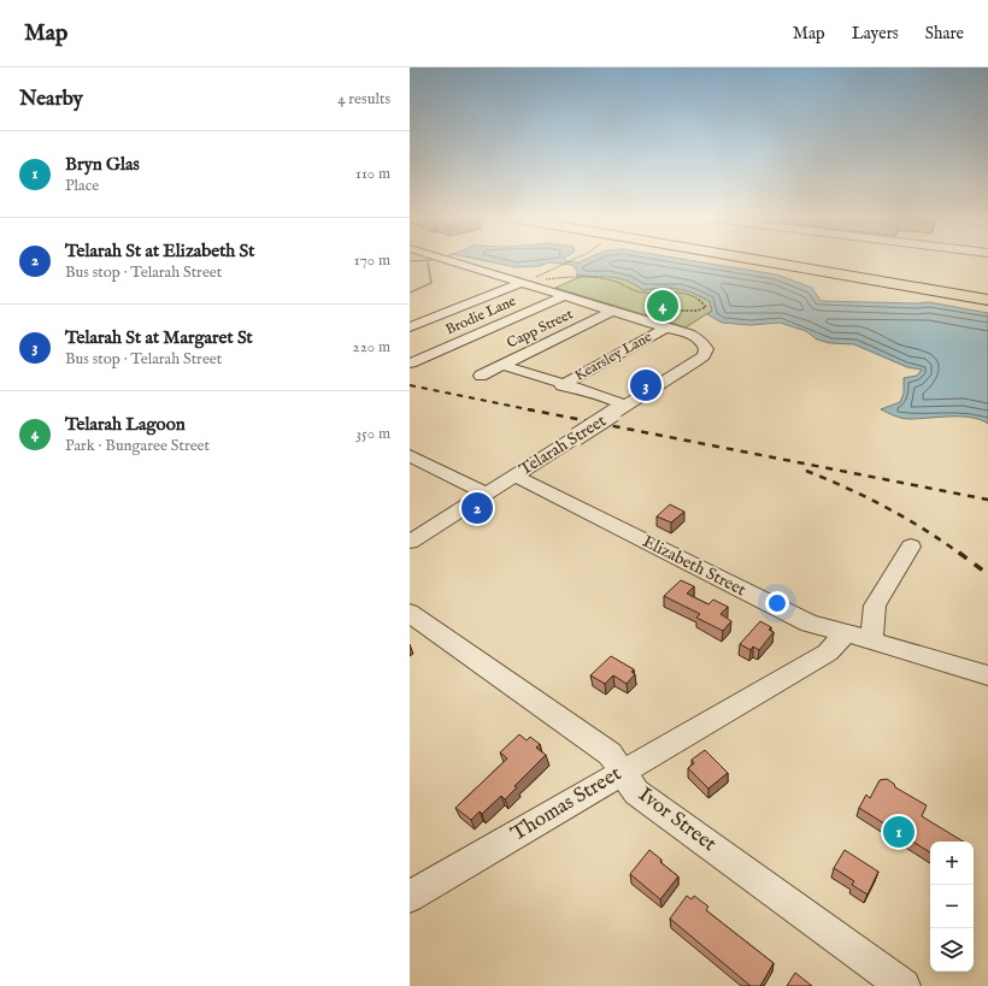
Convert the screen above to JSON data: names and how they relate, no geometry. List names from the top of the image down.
{
  "streets": {
    "street": [
      "Brodie Lane",
      "Capp Street",
      "Kearsley Lane",
      "Telarah Street",
      "Elizabeth Street",
      "Thomas Street",
      "Ivor Street"
    ]
  },
  "crossings": [
    ["Kearsley Lane", "Telarah Street"],
    ["Telarah Street", "Elizabeth Street"],
    ["Elizabeth Street", "Thomas Street"],
    ["Thomas Street", "Ivor Street"]
  ],
  "page": {
    "header": "Map",
    "nav": ["Map", "Layers", "Share"],
    "heading": ["Nearby", "4 results"],
    "list": [
      {
        "mark": "1",
        "name": "Bryn Glas",
        "note": "Place",
        "value": "110 m"
      },
      {
        "mark": "2",
        "name": "Telarah St at Elizabeth St",
        "note": "Bus stop · Telarah Street",
        "value": "170 m"
      },
      {
        "mark": "3",
        "name": "Telarah St at Margaret St",
        "note": "Bus stop · Telarah Street",
        "value": "220 m"
      },
      {
        "mark": "4",
        "name": "Telarah Lagoon",
        "note": "Park · Bungaree Street",
        "value": "350 m"
      }
    ],
    "pins": [
      "4",
      "3",
      "2",
      "1"
    ],
    "map_buttons": ["+", "−"]
  }
}
